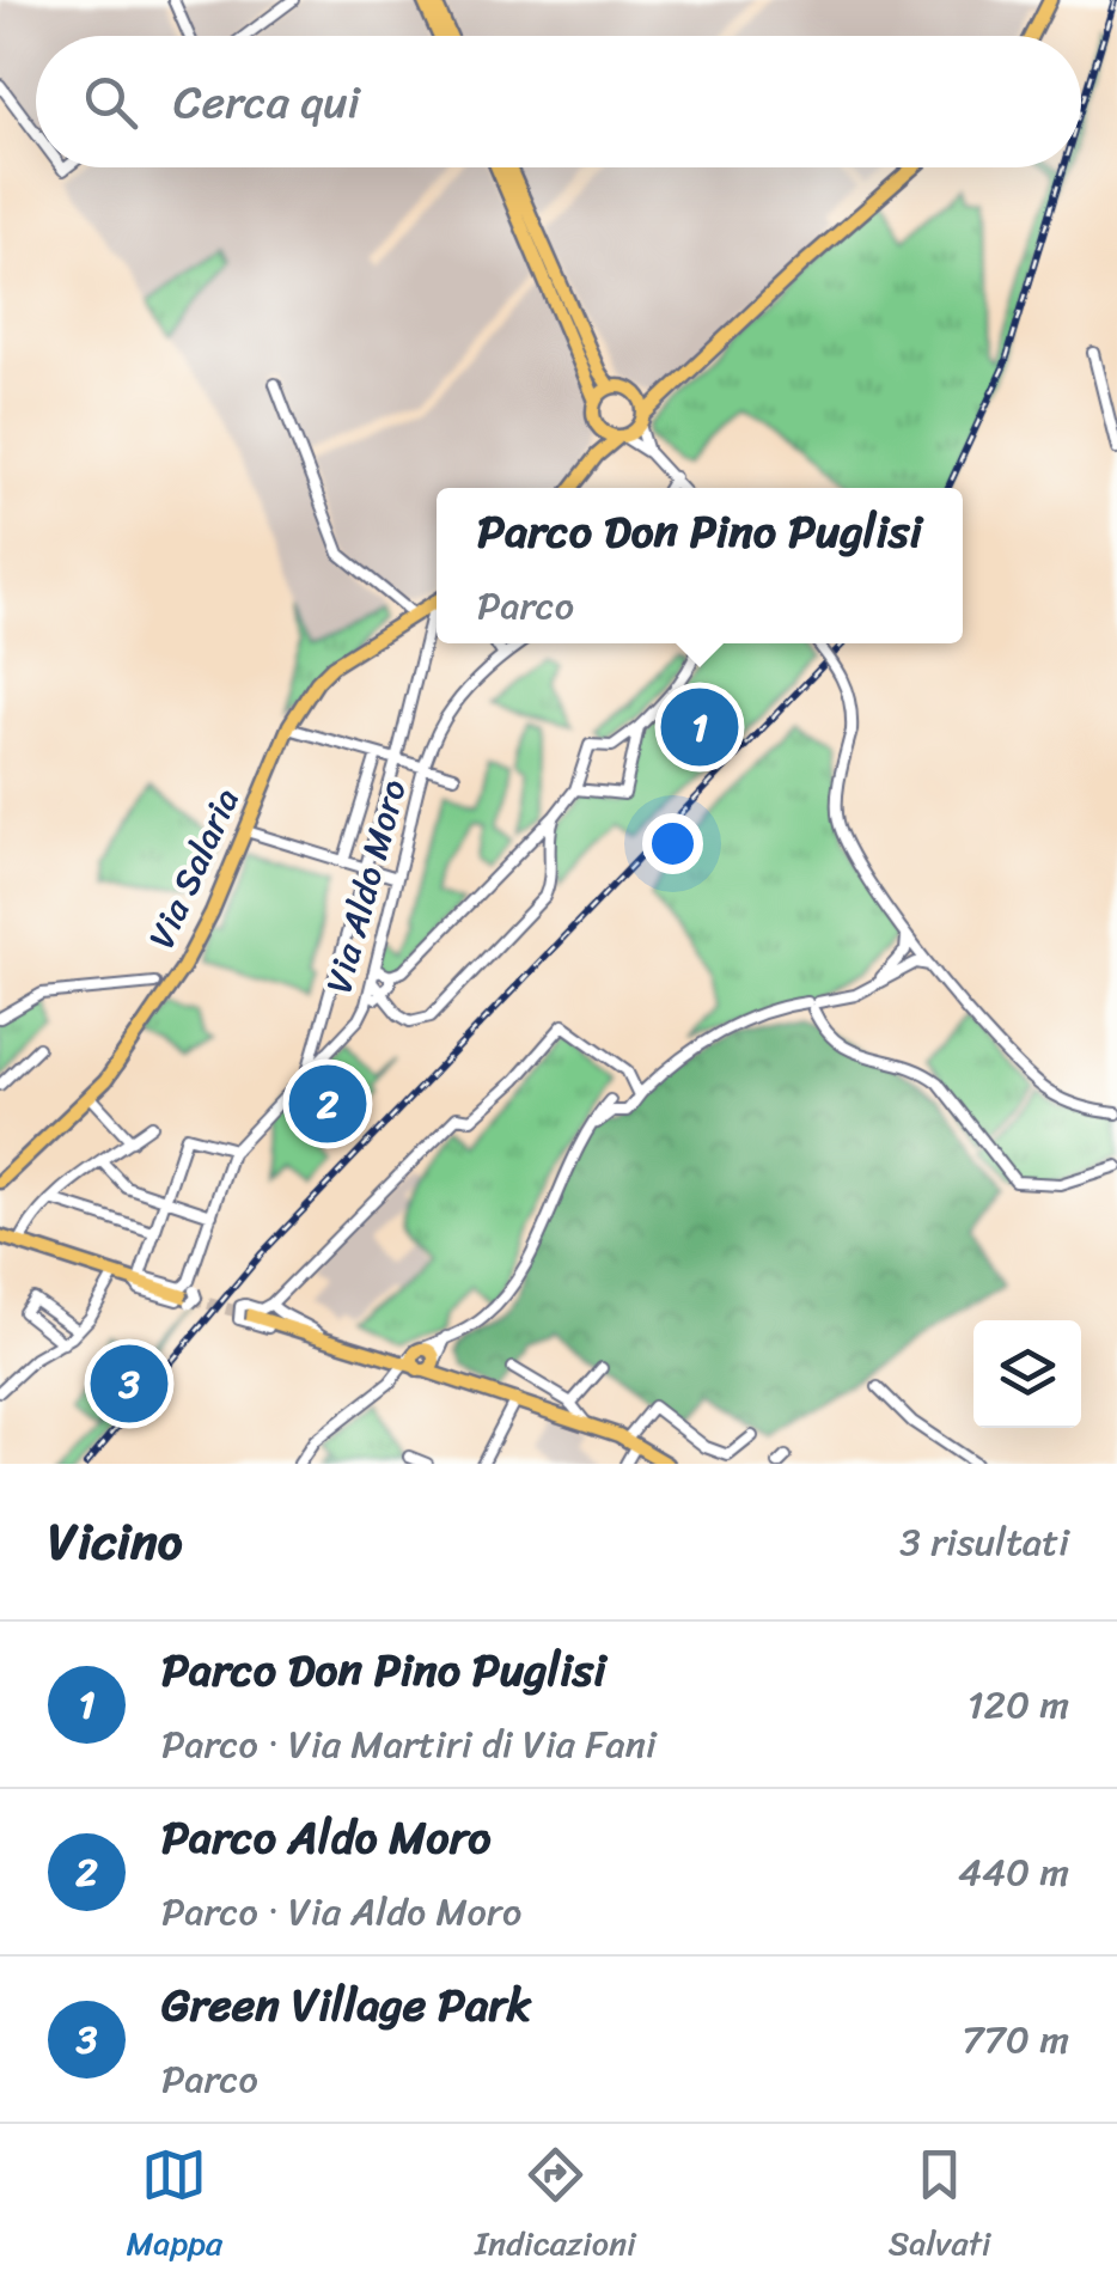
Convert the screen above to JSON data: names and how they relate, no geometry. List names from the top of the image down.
{
  "streets": {
    "main road": ["Via Salaria"],
    "street": ["Via Aldo Moro"]
  },
  "page": {
    "search": "Cerca qui",
    "popup": ["Parco Don Pino Puglisi", "Parco"],
    "pins": ["1", "2", "3"],
    "heading": ["Vicino", "3 risultati"],
    "list": [
      {
        "mark": "1",
        "name": "Parco Don Pino Puglisi",
        "note": "Parco · Via Martiri di Via Fani",
        "value": "120 m"
      },
      {
        "mark": "2",
        "name": "Parco Aldo Moro",
        "note": "Parco · Via Aldo Moro",
        "value": "440 m"
      },
      {
        "mark": "3",
        "name": "Green Village Park",
        "note": "Parco",
        "value": "770 m"
      }
    ],
    "nav": ["Mappa", "Indicazioni", "Salvati"]
  }
}
